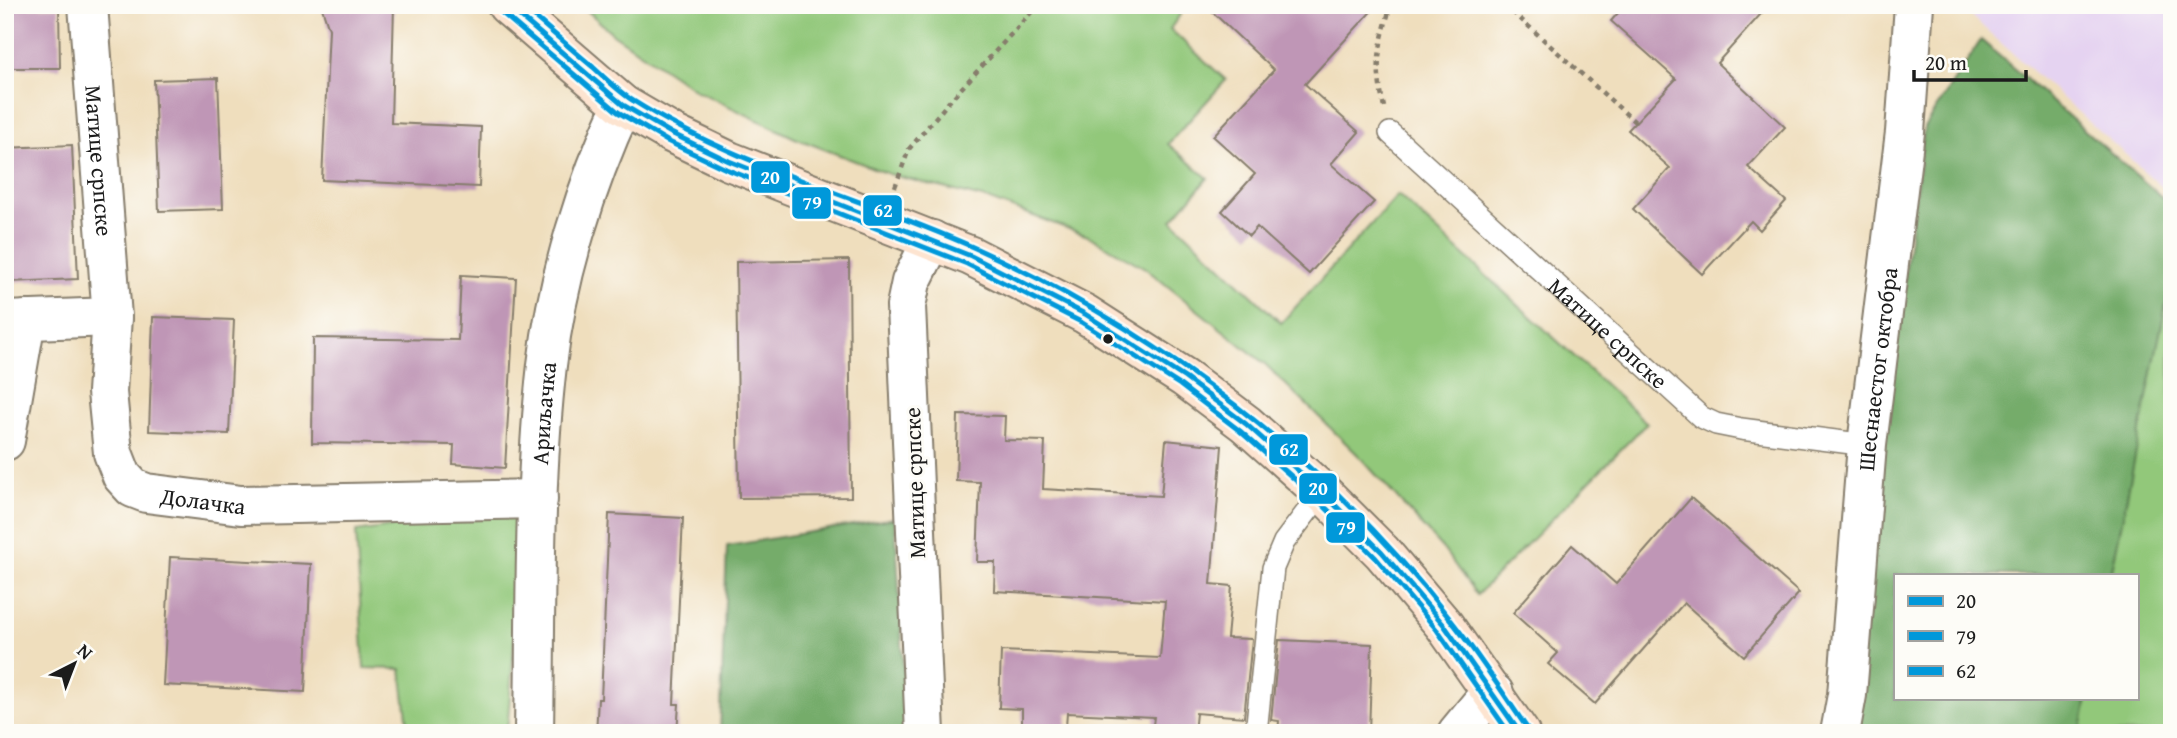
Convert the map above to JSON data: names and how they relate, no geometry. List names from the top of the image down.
{
  "streets": {
    "street": [
      "Матице српске",
      "Шеснаестог октобра",
      "Ариљачка",
      "Долачка"
    ]
  },
  "crossings": [
    ["Матице српске", "Шеснаестог октобра"],
    ["Матице српске", "Долачка"],
    ["Ариљачка", "Долачка"]
  ],
  "lines": ["transit line 20", "transit line 62", "transit line 79"],
  "legend": ["20", "79", "62"],
  "scale_bar": "20 m",
  "north": "top right"
}
